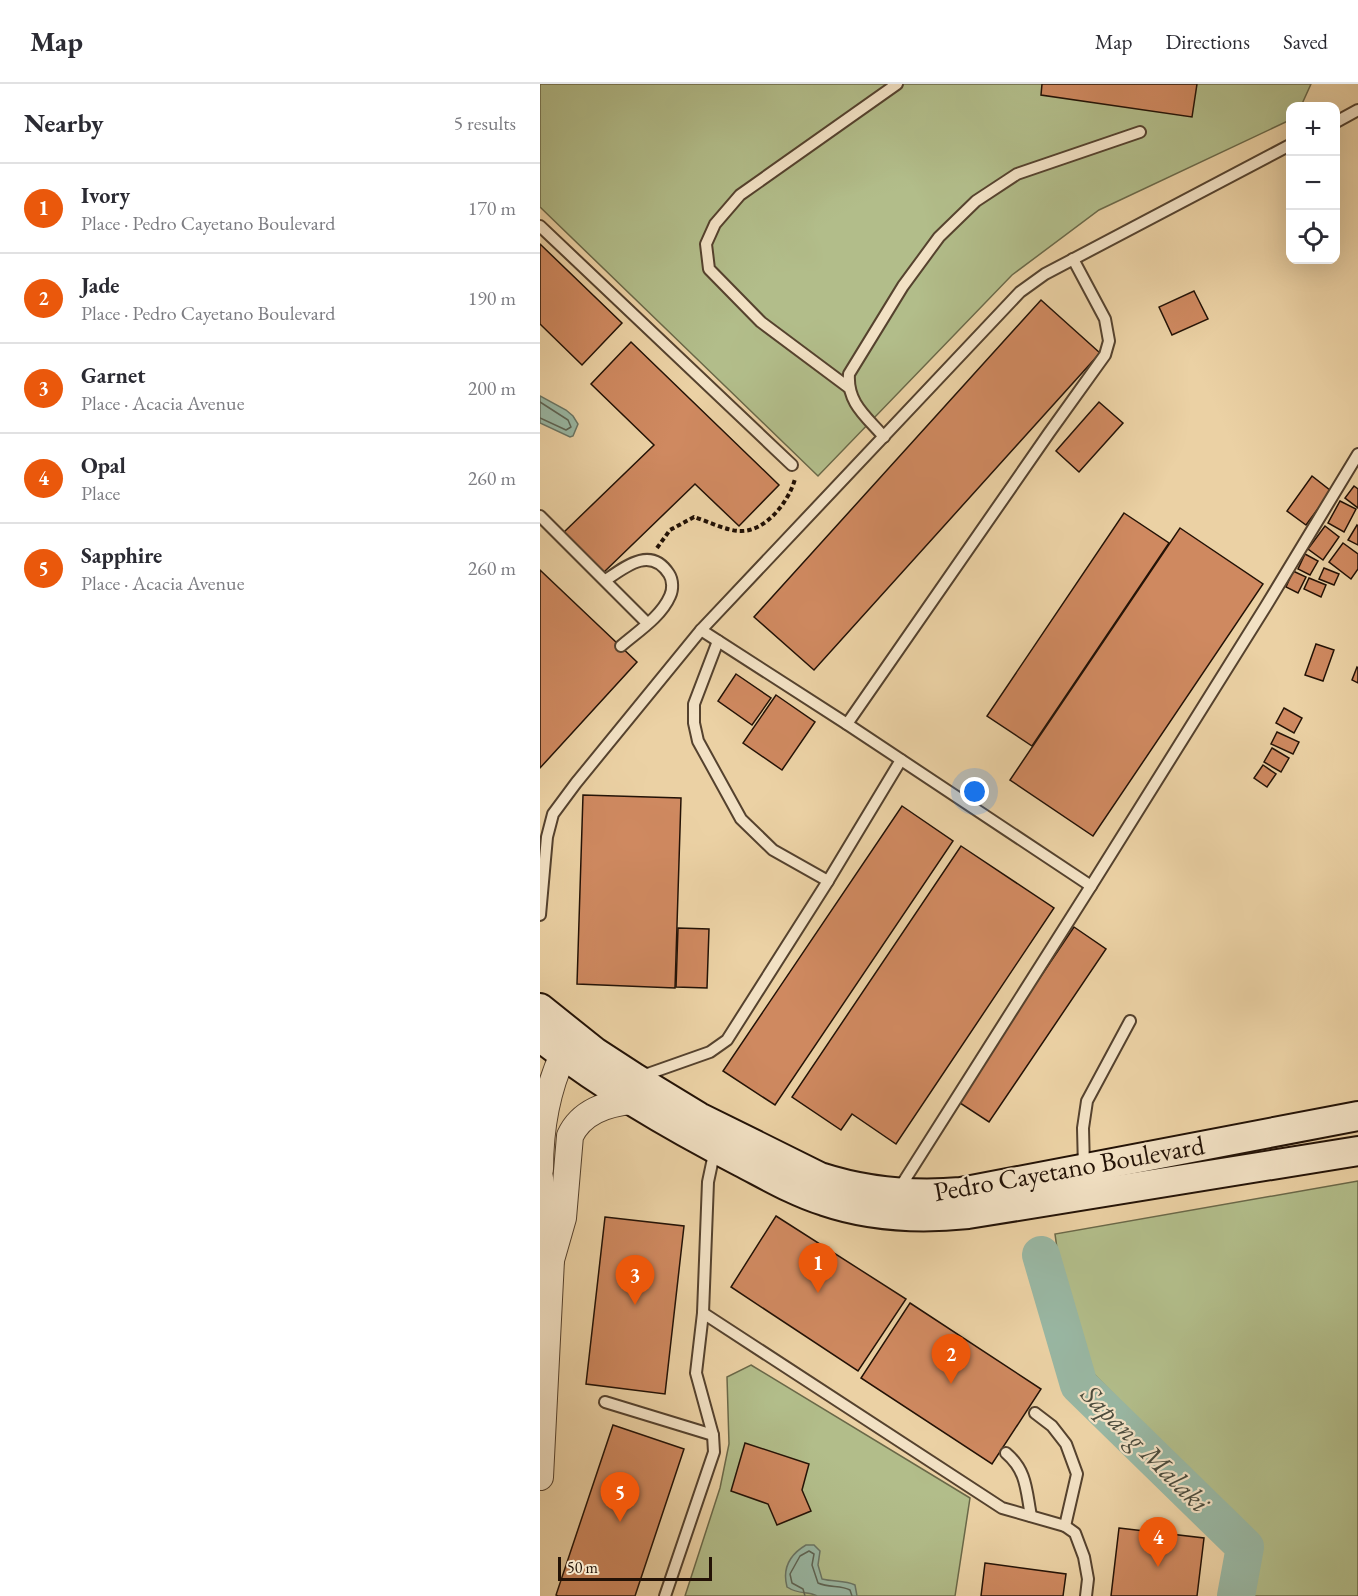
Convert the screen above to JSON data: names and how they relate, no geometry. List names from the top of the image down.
{
  "streets": {
    "main road": ["Pedro Cayetano Boulevard"]
  },
  "water": ["Sapang Malaki"],
  "scale_bar": "50 m",
  "page": {
    "header": "Map",
    "nav": ["Map", "Directions", "Saved"],
    "heading": ["Nearby", "5 results"],
    "map_buttons": ["+", "−"],
    "list": [
      {
        "mark": "1",
        "name": "Ivory",
        "note": "Place · Pedro Cayetano Boulevard",
        "value": "170 m"
      },
      {
        "mark": "2",
        "name": "Jade",
        "note": "Place · Pedro Cayetano Boulevard",
        "value": "190 m"
      },
      {
        "mark": "3",
        "name": "Garnet",
        "note": "Place · Acacia Avenue",
        "value": "200 m"
      },
      {
        "mark": "4",
        "name": "Opal",
        "note": "Place",
        "value": "260 m"
      },
      {
        "mark": "5",
        "name": "Sapphire",
        "note": "Place · Acacia Avenue",
        "value": "260 m"
      }
    ],
    "pins": [
      "1",
      "3",
      "2",
      "5",
      "4"
    ],
    "scale": "50 m"
  }
}
